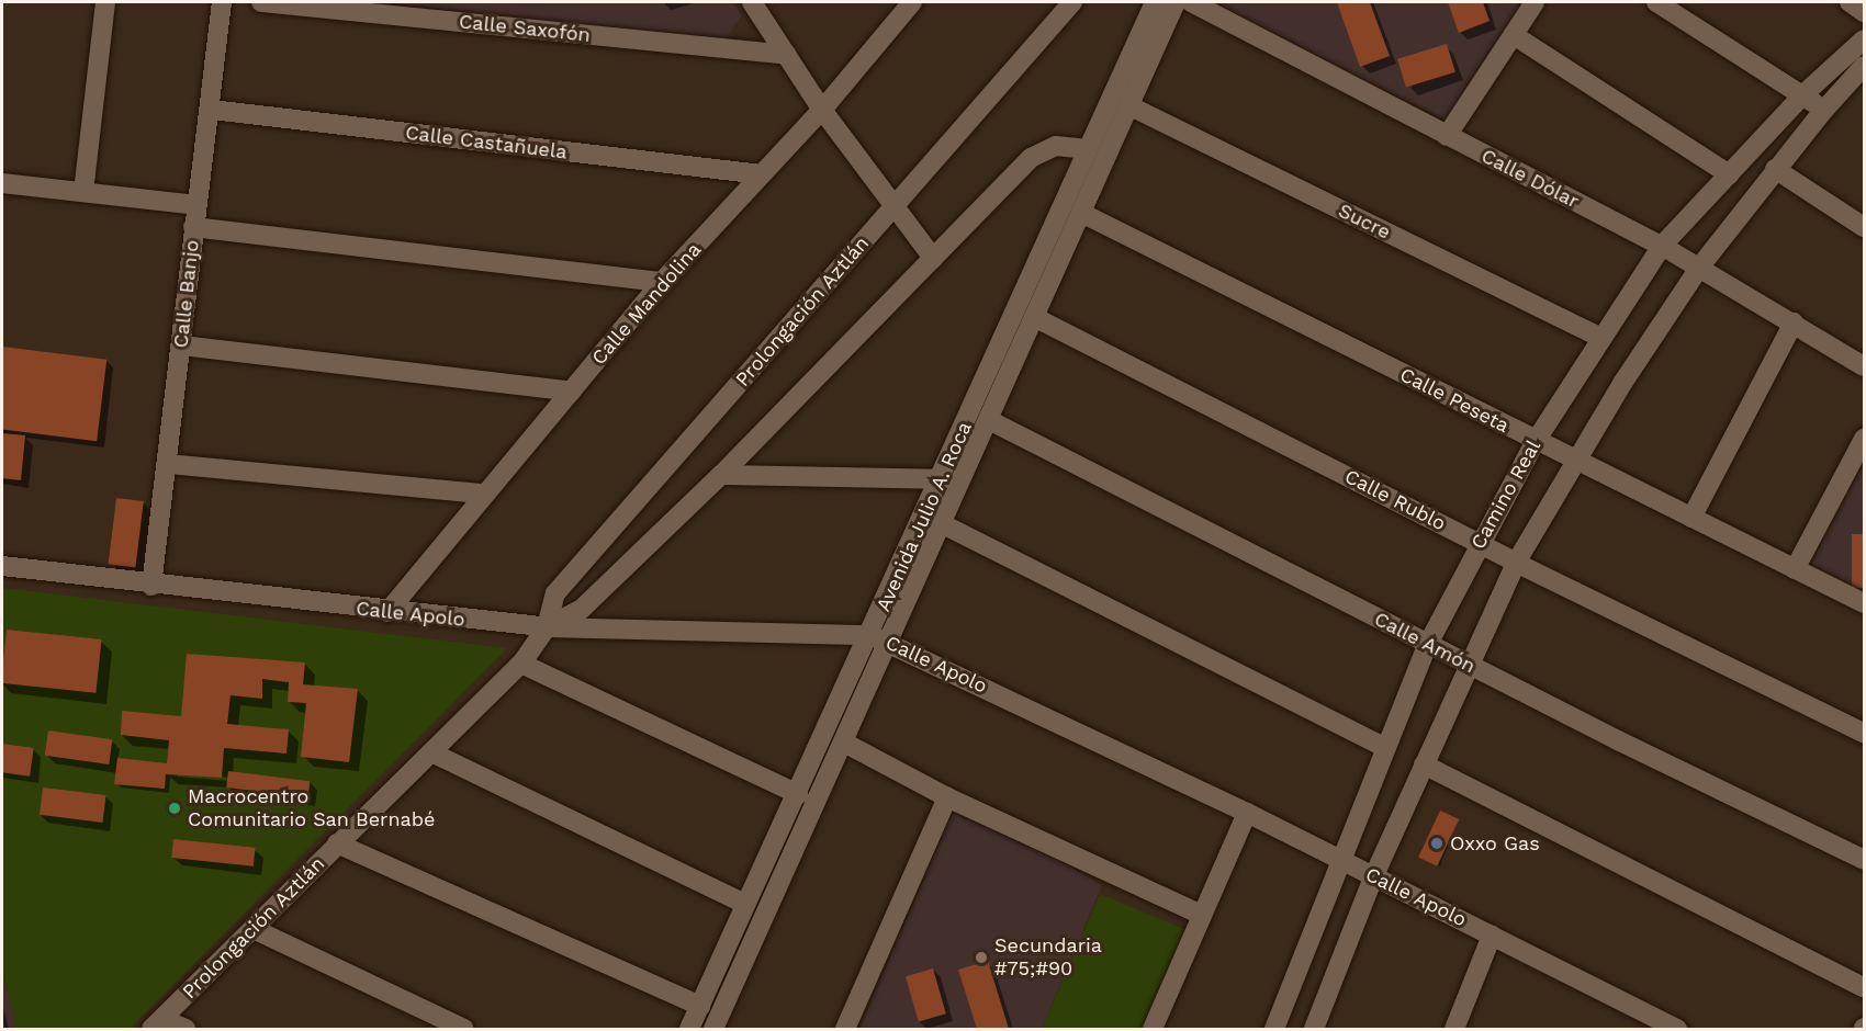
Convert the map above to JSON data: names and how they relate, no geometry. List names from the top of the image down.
{
  "streets": {
    "street": [
      "Calle Saxofón",
      "Calle Castañuela",
      "Calle Dólar",
      "Sucre",
      "Calle Banjo",
      "Calle Mandolina",
      "Prolongación Aztlán",
      "Calle Peseta",
      "Camino Real",
      "Calle Rublo",
      "Avenida Julio A. Roca",
      "Calle Apolo",
      "Calle Amón"
    ]
  },
  "crossings": [
    ["Calle Castañuela", "Calle Banjo"],
    ["Calle Castañuela", "Calle Mandolina"],
    ["Calle Dólar", "Camino Real"],
    ["Sucre", "Camino Real"],
    ["Sucre", "Avenida Julio A. Roca"],
    ["Calle Banjo", "Calle Apolo"],
    ["Calle Mandolina", "Calle Apolo"],
    ["Prolongación Aztlán", "Avenida Julio A. Roca"],
    ["Prolongación Aztlán", "Calle Apolo"],
    ["Calle Peseta", "Camino Real"],
    ["Calle Peseta", "Avenida Julio A. Roca"],
    ["Camino Real", "Calle Rublo"],
    ["Camino Real", "Calle Apolo"],
    ["Camino Real", "Calle Amón"],
    ["Calle Rublo", "Avenida Julio A. Roca"],
    ["Avenida Julio A. Roca", "Calle Apolo"],
    ["Avenida Julio A. Roca", "Calle Amón"]
  ],
  "places": ["Macrocentro Comunitario San Bernabé", "Oxxo Gas", "Secundaria #75;#90"]
}
